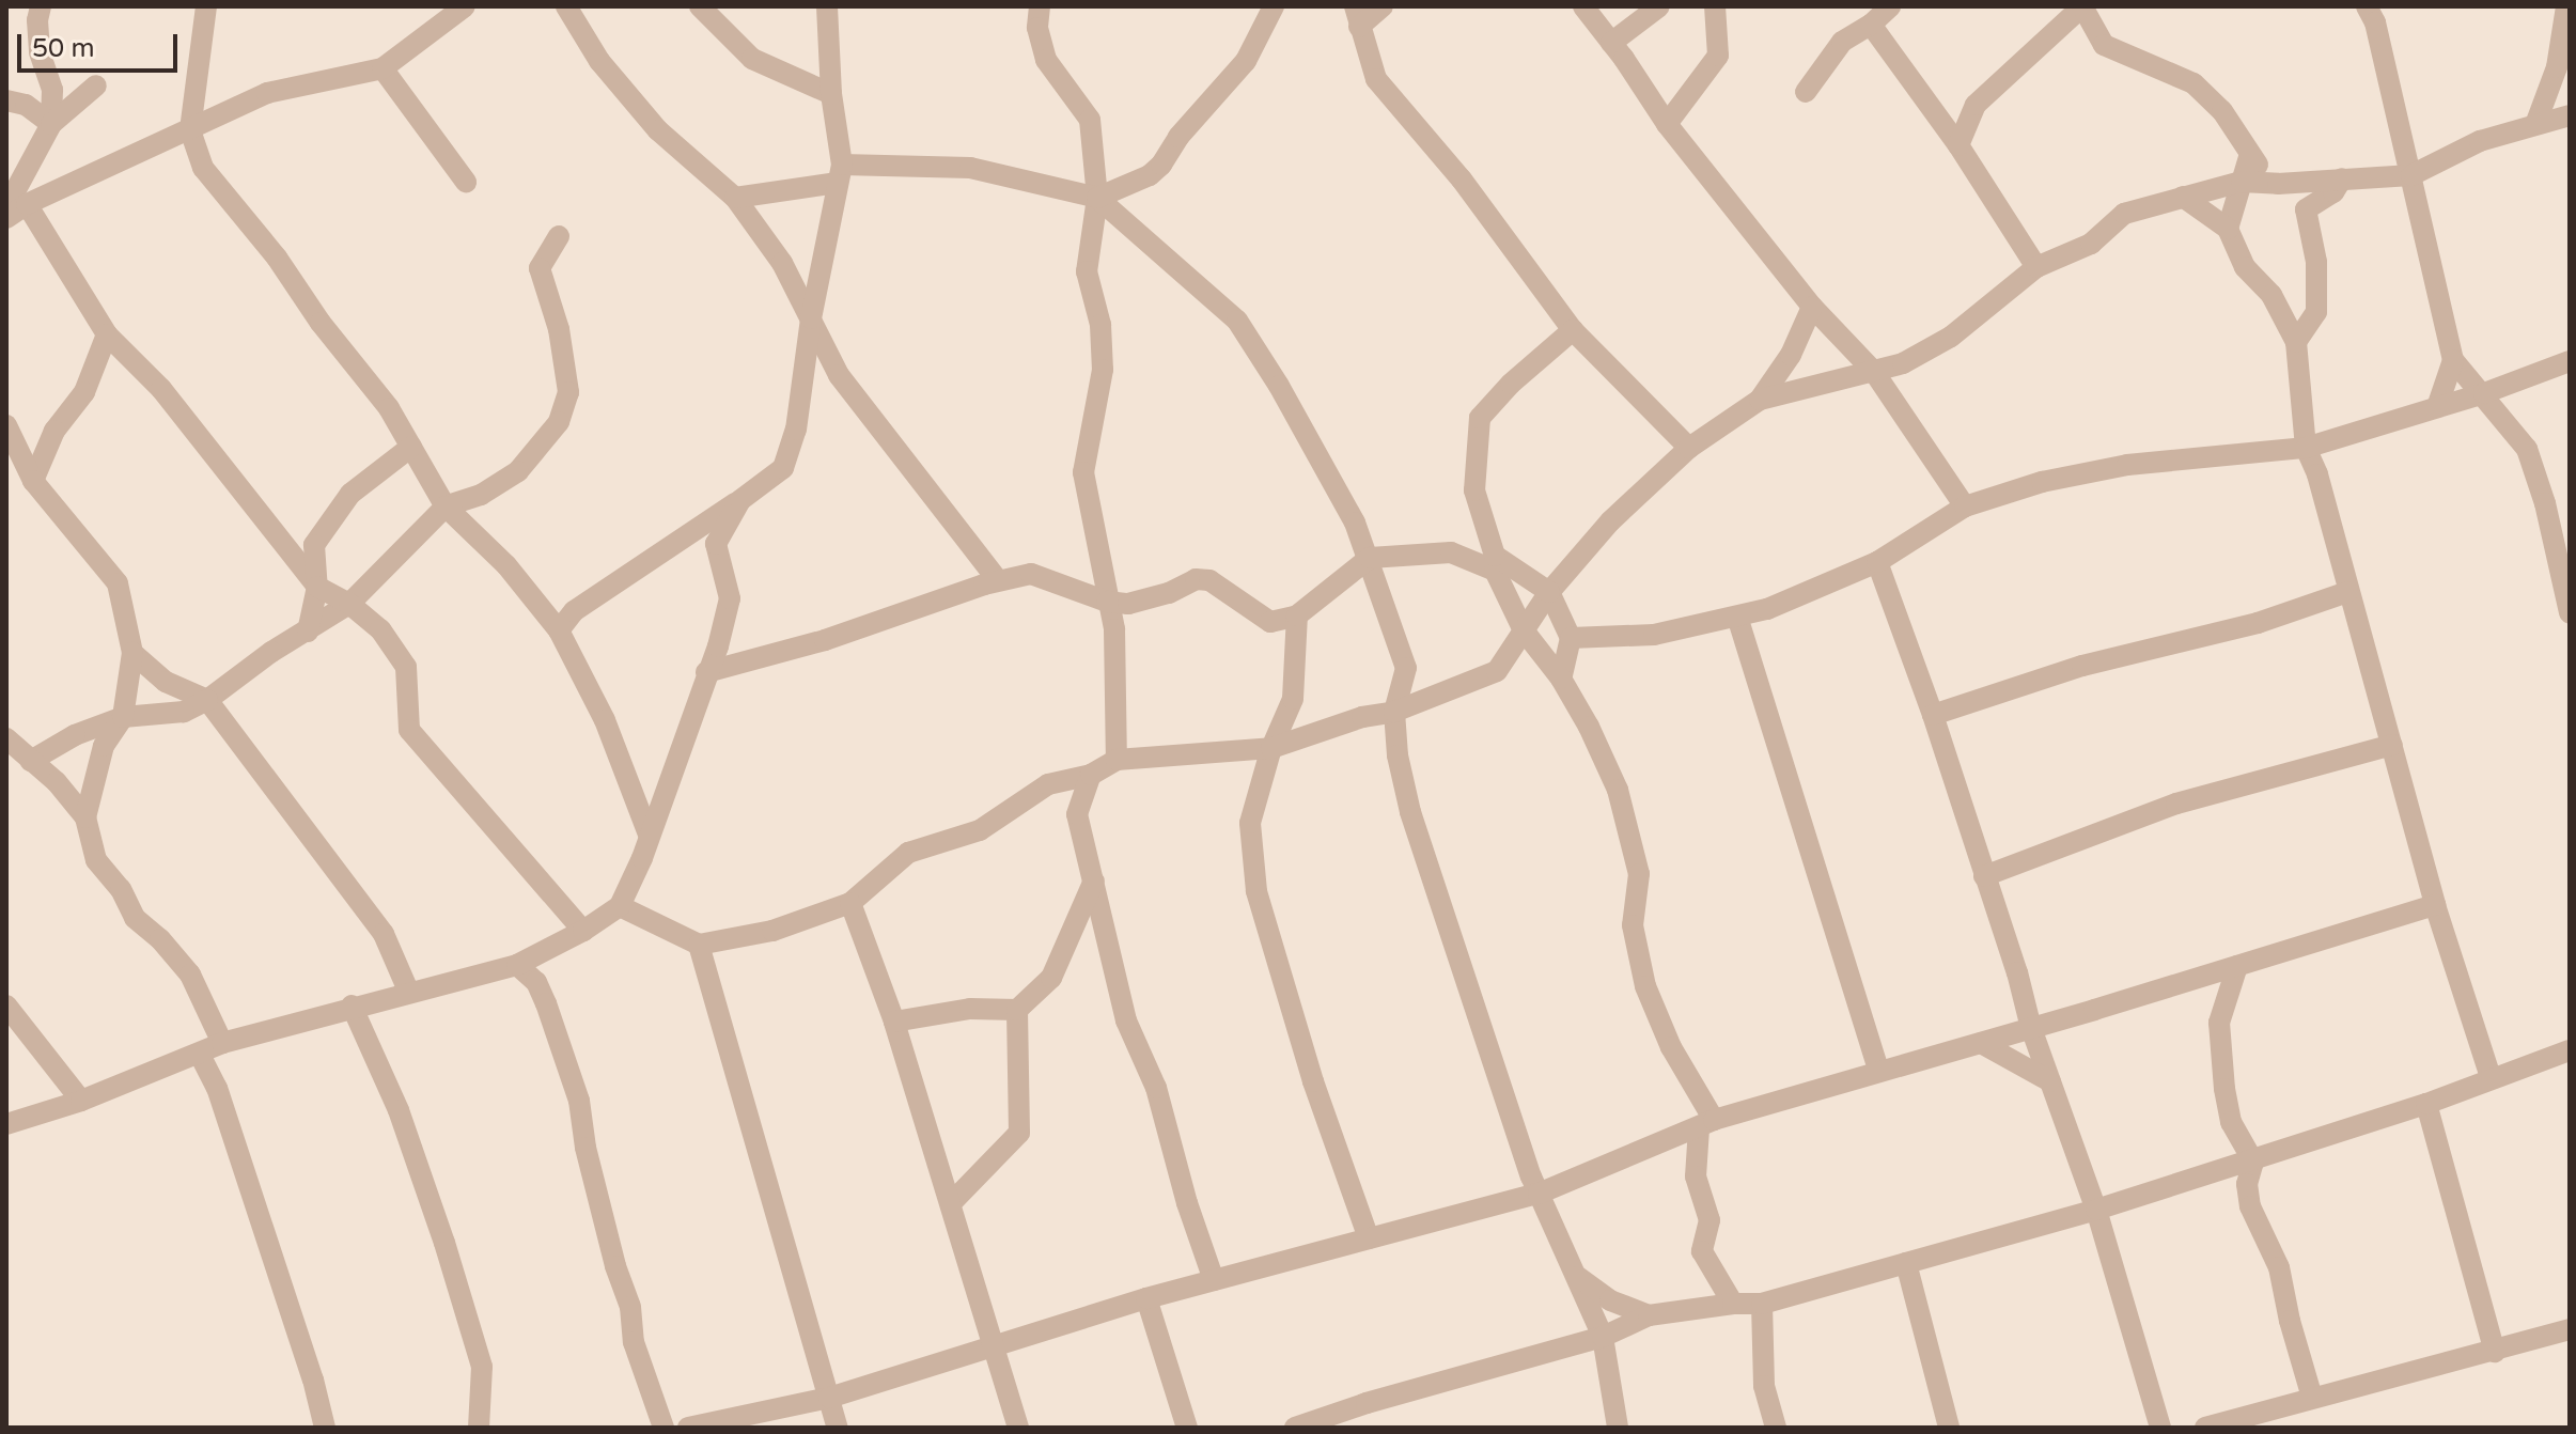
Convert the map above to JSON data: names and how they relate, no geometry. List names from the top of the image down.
{
  "scale_bar": "50 m"
}
